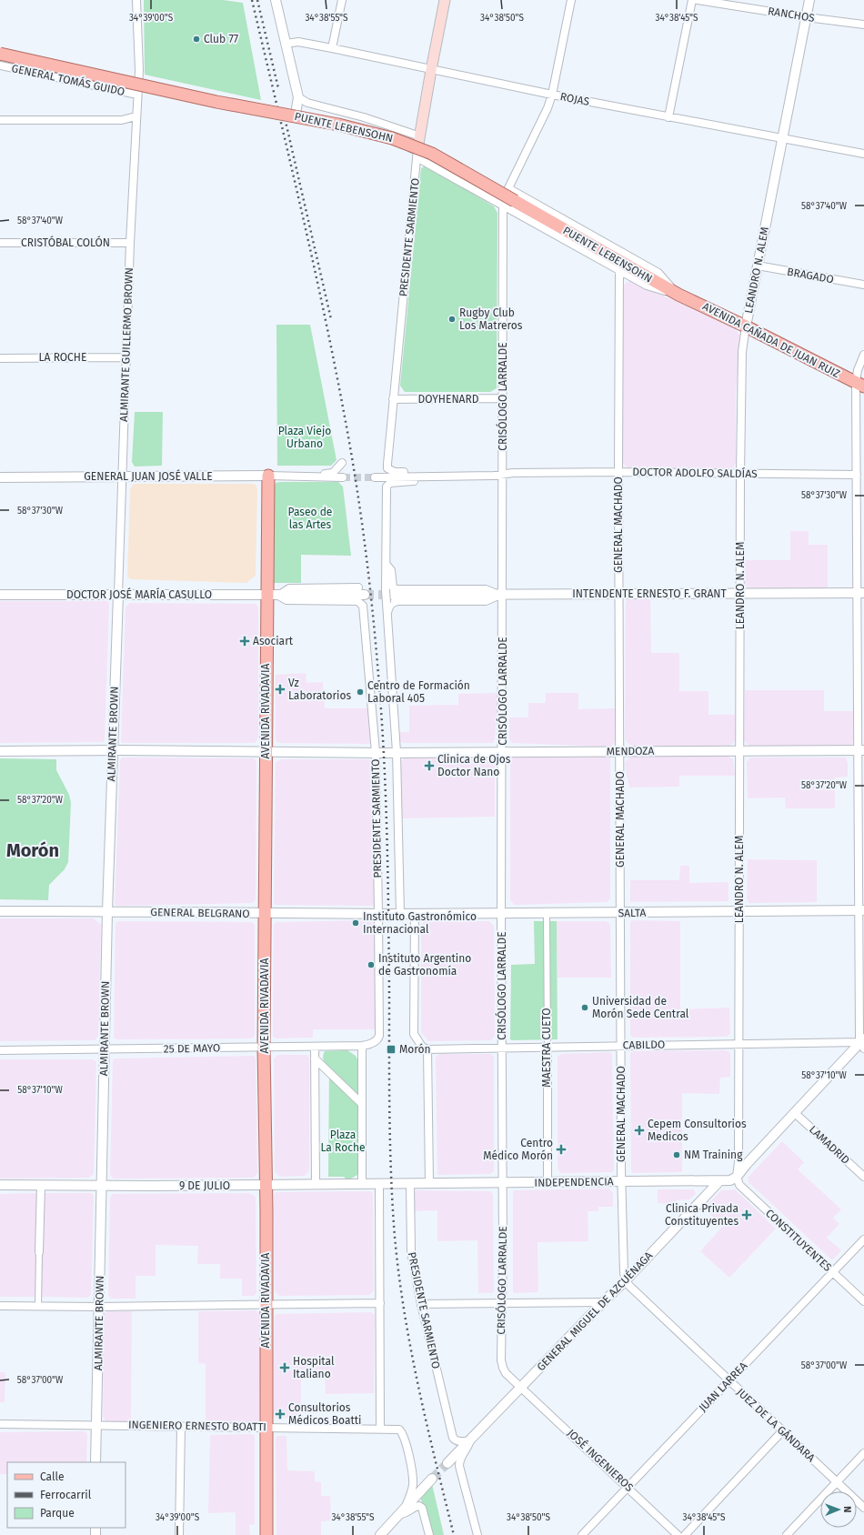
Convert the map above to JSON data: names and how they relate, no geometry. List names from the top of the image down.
{
  "streets": {
    "main road": [
      "PUENTE LEBENSOHN",
      "PRESIDENTE SARMIENTO",
      "AVENIDA CAÑADA DE JUAN RUIZ",
      "AVENIDA RIVADAVIA"
    ],
    "street": [
      "RANCHOS",
      "GENERAL TOMÁS GUIDO",
      "ROJAS",
      "CRISTÓBAL COLÓN",
      "LEANDRO N. ALEM",
      "BRAGADO",
      "ALMIRANTE GUILLERMO BROWN",
      "LA ROCHE",
      "CRISÓLOGO LARRALDE",
      "DOYHENARD",
      "DOCTOR ADOLFO SALDÍAS",
      "GENERAL JUAN JOSÉ VALLE",
      "GENERAL MACHADO",
      "INTENDENTE ERNESTO F. GRANT",
      "DOCTOR JOSÉ MARÍA CASULLO",
      "ALMIRANTE BROWN",
      "MENDOZA",
      "GENERAL BELGRANO",
      "SALTA",
      "CABILDO",
      "MAESTRA CUETO",
      "25 DE MAYO",
      "LAMADRID",
      "INDEPENDENCIA",
      "9 DE JULIO",
      "CONSTITUYENTES",
      "GENERAL MIGUEL DE AZCUÉNAGA",
      "JUAN LARREA",
      "JUEZ DE LA GÁNDARA",
      "INGENIERO ERNESTO BOATTI",
      "JOSÉ INGENIEROS"
    ]
  },
  "crossings": [
    ["RANCHOS", "LEANDRO N. ALEM"],
    ["GENERAL TOMÁS GUIDO", "AVENIDA CAÑADA DE JUAN RUIZ"],
    ["GENERAL TOMÁS GUIDO", "ALMIRANTE GUILLERMO BROWN"],
    ["ROJAS", "PRESIDENTE SARMIENTO"],
    ["ROJAS", "LEANDRO N. ALEM"],
    ["ROJAS", "CRISÓLOGO LARRALDE"],
    ["PUENTE LEBENSOHN", "AVENIDA CAÑADA DE JUAN RUIZ"],
    ["PUENTE LEBENSOHN", "CRISÓLOGO LARRALDE"],
    ["PRESIDENTE SARMIENTO", "AVENIDA CAÑADA DE JUAN RUIZ"],
    ["PRESIDENTE SARMIENTO", "DOYHENARD"],
    ["PRESIDENTE SARMIENTO", "DOCTOR ADOLFO SALDÍAS"],
    ["PRESIDENTE SARMIENTO", "INTENDENTE ERNESTO F. GRANT"],
    ["PRESIDENTE SARMIENTO", "DOCTOR JOSÉ MARÍA CASULLO"],
    ["PRESIDENTE SARMIENTO", "MENDOZA"],
    ["PRESIDENTE SARMIENTO", "GENERAL BELGRANO"],
    ["PRESIDENTE SARMIENTO", "SALTA"],
    ["PRESIDENTE SARMIENTO", "25 DE MAYO"],
    ["PRESIDENTE SARMIENTO", "INDEPENDENCIA"],
    ["PRESIDENTE SARMIENTO", "9 DE JULIO"],
    ["PRESIDENTE SARMIENTO", "GENERAL MIGUEL DE AZCUÉNAGA"],
    ["CRISTÓBAL COLÓN", "ALMIRANTE GUILLERMO BROWN"],
    ["LEANDRO N. ALEM", "BRAGADO"],
    ["LEANDRO N. ALEM", "AVENIDA CAÑADA DE JUAN RUIZ"],
    ["LEANDRO N. ALEM", "DOCTOR ADOLFO SALDÍAS"],
    ["LEANDRO N. ALEM", "INTENDENTE ERNESTO F. GRANT"],
    ["LEANDRO N. ALEM", "MENDOZA"],
    ["LEANDRO N. ALEM", "SALTA"],
    ["LEANDRO N. ALEM", "CABILDO"],
    ["LEANDRO N. ALEM", "INDEPENDENCIA"],
    ["LEANDRO N. ALEM", "CONSTITUYENTES"],
    ["AVENIDA CAÑADA DE JUAN RUIZ", "ALMIRANTE GUILLERMO BROWN"],
    ["AVENIDA CAÑADA DE JUAN RUIZ", "CRISÓLOGO LARRALDE"],
    ["AVENIDA CAÑADA DE JUAN RUIZ", "GENERAL MACHADO"],
    ["ALMIRANTE GUILLERMO BROWN", "LA ROCHE"],
    ["ALMIRANTE GUILLERMO BROWN", "GENERAL JUAN JOSÉ VALLE"],
    ["ALMIRANTE GUILLERMO BROWN", "DOCTOR JOSÉ MARÍA CASULLO"],
    ["ALMIRANTE GUILLERMO BROWN", "ALMIRANTE BROWN"],
    ["CRISÓLOGO LARRALDE", "DOYHENARD"],
    ["CRISÓLOGO LARRALDE", "DOCTOR ADOLFO SALDÍAS"],
    ["CRISÓLOGO LARRALDE", "INTENDENTE ERNESTO F. GRANT"],
    ["CRISÓLOGO LARRALDE", "MENDOZA"],
    ["CRISÓLOGO LARRALDE", "SALTA"],
    ["CRISÓLOGO LARRALDE", "CABILDO"],
    ["CRISÓLOGO LARRALDE", "INDEPENDENCIA"],
    ["CRISÓLOGO LARRALDE", "GENERAL MIGUEL DE AZCUÉNAGA"],
    ["CRISÓLOGO LARRALDE", "JOSÉ INGENIEROS"],
    ["DOCTOR ADOLFO SALDÍAS", "GENERAL MACHADO"],
    ["GENERAL JUAN JOSÉ VALLE", "AVENIDA RIVADAVIA"],
    ["GENERAL MACHADO", "INTENDENTE ERNESTO F. GRANT"],
    ["GENERAL MACHADO", "MENDOZA"],
    ["GENERAL MACHADO", "SALTA"],
    ["GENERAL MACHADO", "CABILDO"],
    ["GENERAL MACHADO", "INDEPENDENCIA"],
    ["GENERAL MACHADO", "GENERAL MIGUEL DE AZCUÉNAGA"],
    ["GENERAL MACHADO", "JUEZ DE LA GÁNDARA"],
    ["DOCTOR JOSÉ MARÍA CASULLO", "AVENIDA RIVADAVIA"],
    ["DOCTOR JOSÉ MARÍA CASULLO", "ALMIRANTE BROWN"],
    ["AVENIDA RIVADAVIA", "MENDOZA"],
    ["AVENIDA RIVADAVIA", "GENERAL BELGRANO"],
    ["AVENIDA RIVADAVIA", "25 DE MAYO"],
    ["AVENIDA RIVADAVIA", "9 DE JULIO"],
    ["AVENIDA RIVADAVIA", "INGENIERO ERNESTO BOATTI"],
    ["ALMIRANTE BROWN", "MENDOZA"],
    ["ALMIRANTE BROWN", "GENERAL BELGRANO"],
    ["ALMIRANTE BROWN", "25 DE MAYO"],
    ["ALMIRANTE BROWN", "9 DE JULIO"],
    ["ALMIRANTE BROWN", "INGENIERO ERNESTO BOATTI"],
    ["GENERAL BELGRANO", "SALTA"],
    ["SALTA", "MAESTRA CUETO"],
    ["CABILDO", "MAESTRA CUETO"],
    ["MAESTRA CUETO", "INDEPENDENCIA"],
    ["INDEPENDENCIA", "9 DE JULIO"],
    ["INDEPENDENCIA", "CONSTITUYENTES"],
    ["INDEPENDENCIA", "GENERAL MIGUEL DE AZCUÉNAGA"],
    ["CONSTITUYENTES", "JUAN LARREA"],
    ["GENERAL MIGUEL DE AZCUÉNAGA", "JUEZ DE LA GÁNDARA"],
    ["GENERAL MIGUEL DE AZCUÉNAGA", "JOSÉ INGENIEROS"],
    ["JUAN LARREA", "JUEZ DE LA GÁNDARA"],
    ["JUAN LARREA", "JOSÉ INGENIEROS"]
  ],
  "districts": ["Morón"],
  "parks": ["Plaza Viejo Urbano", "Paseo de las Artes", "Plaza La Roche"],
  "places": {
    "other": [
      "Club 77",
      "Rugby Club Los Matreros",
      "Centro de Formación Laboral 405",
      "Instituto Gastronómico Internacional",
      "Instituto Argentino de Gastronomía",
      "Universidad de Morón Sede Central",
      "NM Training"
    ],
    "health": [
      "Asociart",
      "Vz Laboratorios",
      "Clinica de Ojos Doctor Nano",
      "Cepem Consultorios Medicos",
      "Centro Médico Morón",
      "Clinica Privada Constituyentes",
      "Hospital Italiano",
      "Consultorios Médicos Boatti"
    ],
    "transit": ["Morón"]
  },
  "legend": ["Calle", "Ferrocarril", "Parque"],
  "north": "right",
  "coordinates": [
    "34°39'00\"S",
    "34°38'55\"S",
    "34°38'50\"S",
    "34°38'45\"S",
    "58°37'40\"W",
    "58°37'30\"W",
    "58°37'20\"W",
    "58°37'10\"W",
    "58°37'00\"W"
  ]
}
